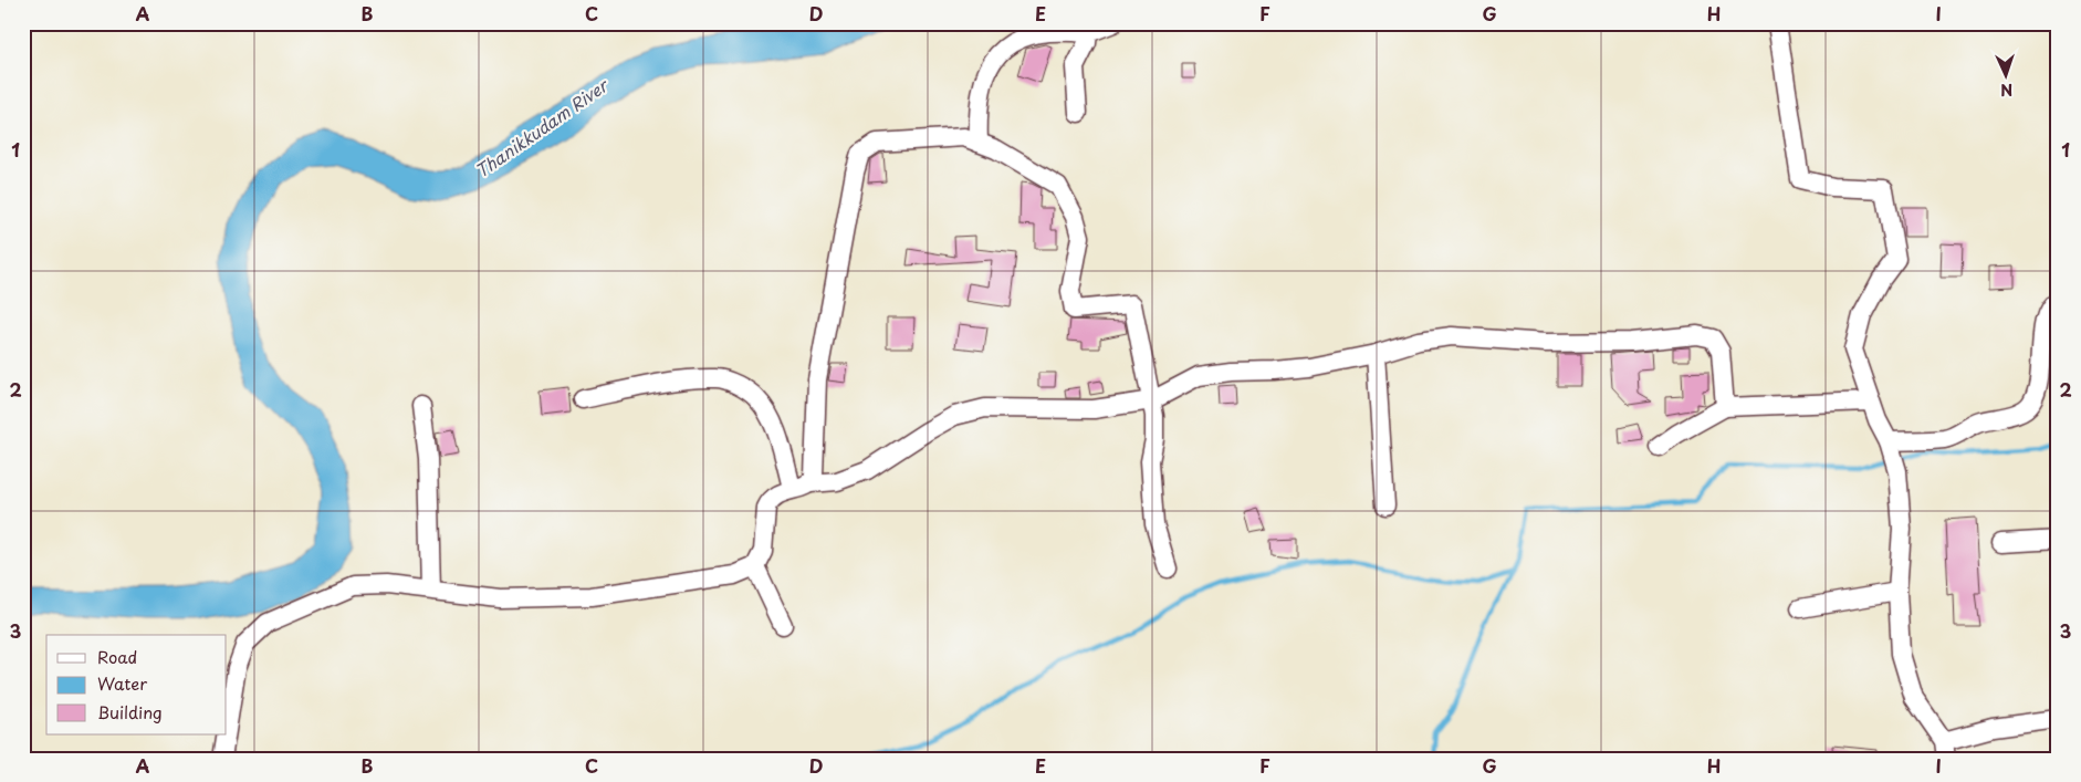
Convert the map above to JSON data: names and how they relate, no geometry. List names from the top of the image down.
{
  "water": ["Thanikkudam River"],
  "legend": ["Road", "Water", "Building"],
  "north": "bottom",
  "grid": {
    "columns": [
      "A",
      "B",
      "C",
      "D",
      "E",
      "F",
      "G",
      "H",
      "I"
    ],
    "rows": ["1", "2", "3"]
  }
}
